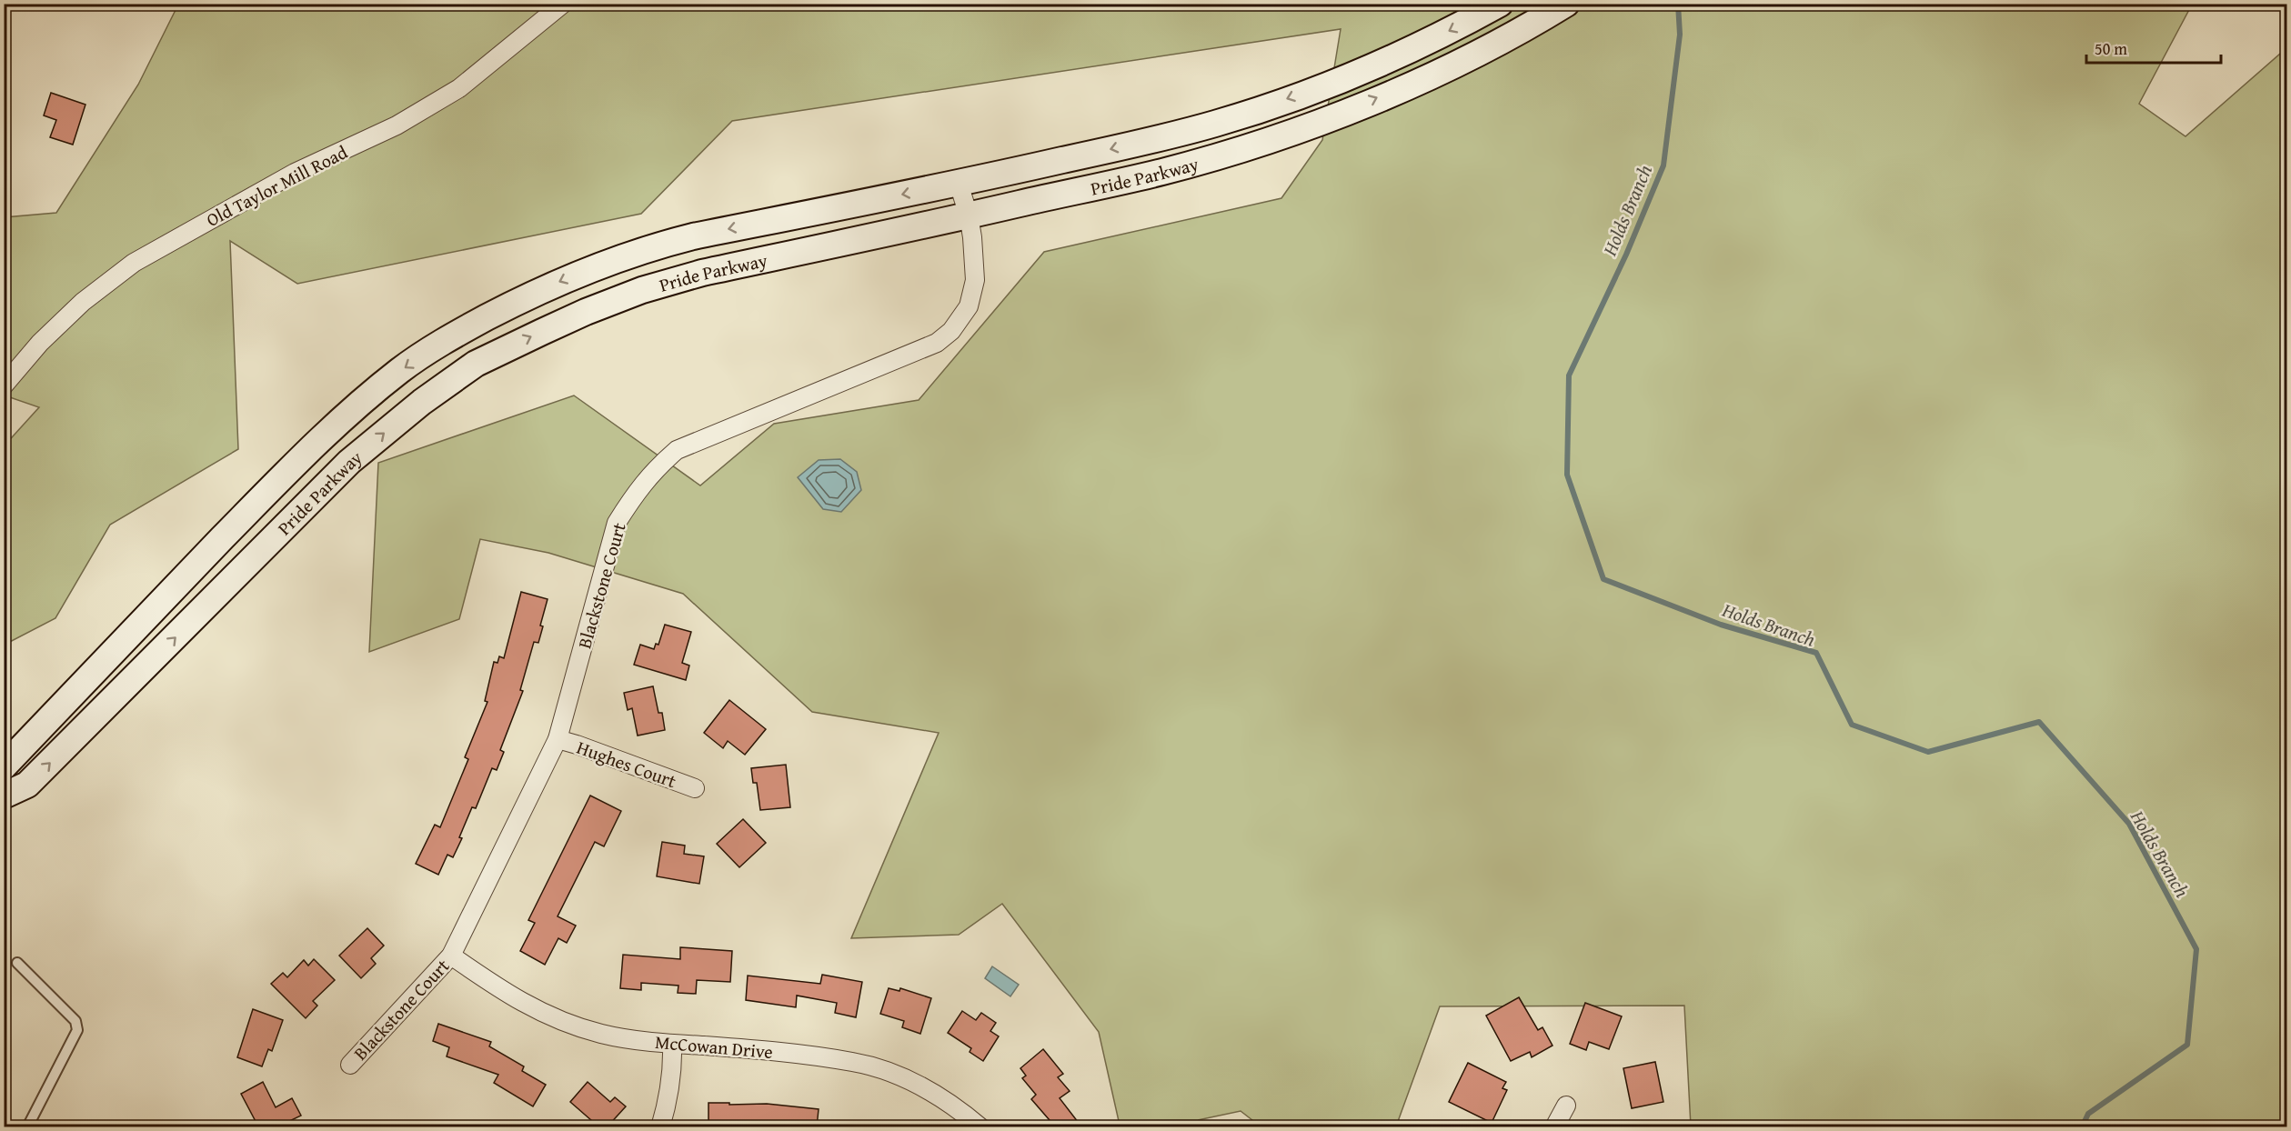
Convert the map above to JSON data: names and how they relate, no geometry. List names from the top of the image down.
{
  "streets": {
    "main road": ["Pride Parkway"],
    "street": [
      "Old Taylor Mill Road",
      "Blackstone Court",
      "Hughes Court",
      "McCowan Drive"
    ]
  },
  "crossings": [
    ["Pride Parkway", "Blackstone Court"],
    ["Blackstone Court", "Hughes Court"],
    ["Blackstone Court", "McCowan Drive"]
  ],
  "water": ["Holds Branch"],
  "scale_bar": "50 m"
}
